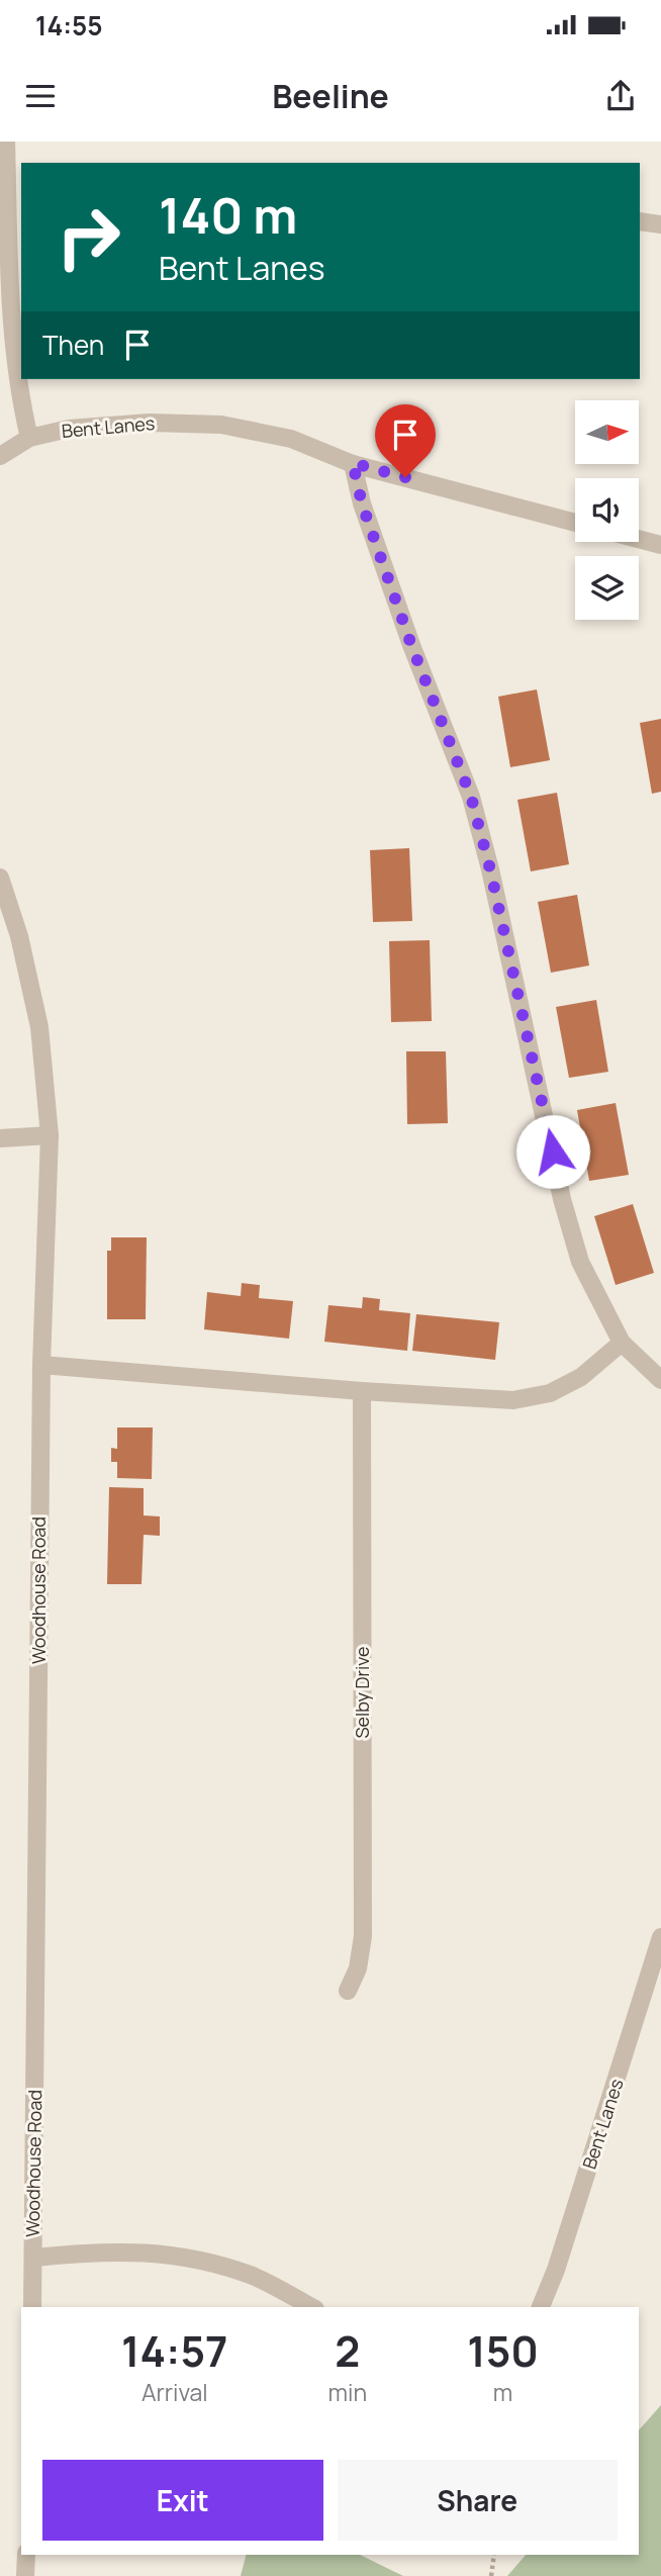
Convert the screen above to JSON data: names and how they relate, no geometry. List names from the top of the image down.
{
  "streets": {
    "street": ["Bent Lanes", "Woodhouse Road", "Selby Drive"]
  },
  "north": "right",
  "page": {
    "status": "14:55",
    "header": "Beeline",
    "turn": ["140 m", "Bent Lanes"],
    "then": "Then",
    "eta": [
      "14:57",
      "Arrival",
      "2",
      "min",
      "150",
      "m"
    ],
    "buttons": ["Exit", "Share"]
  }
}
